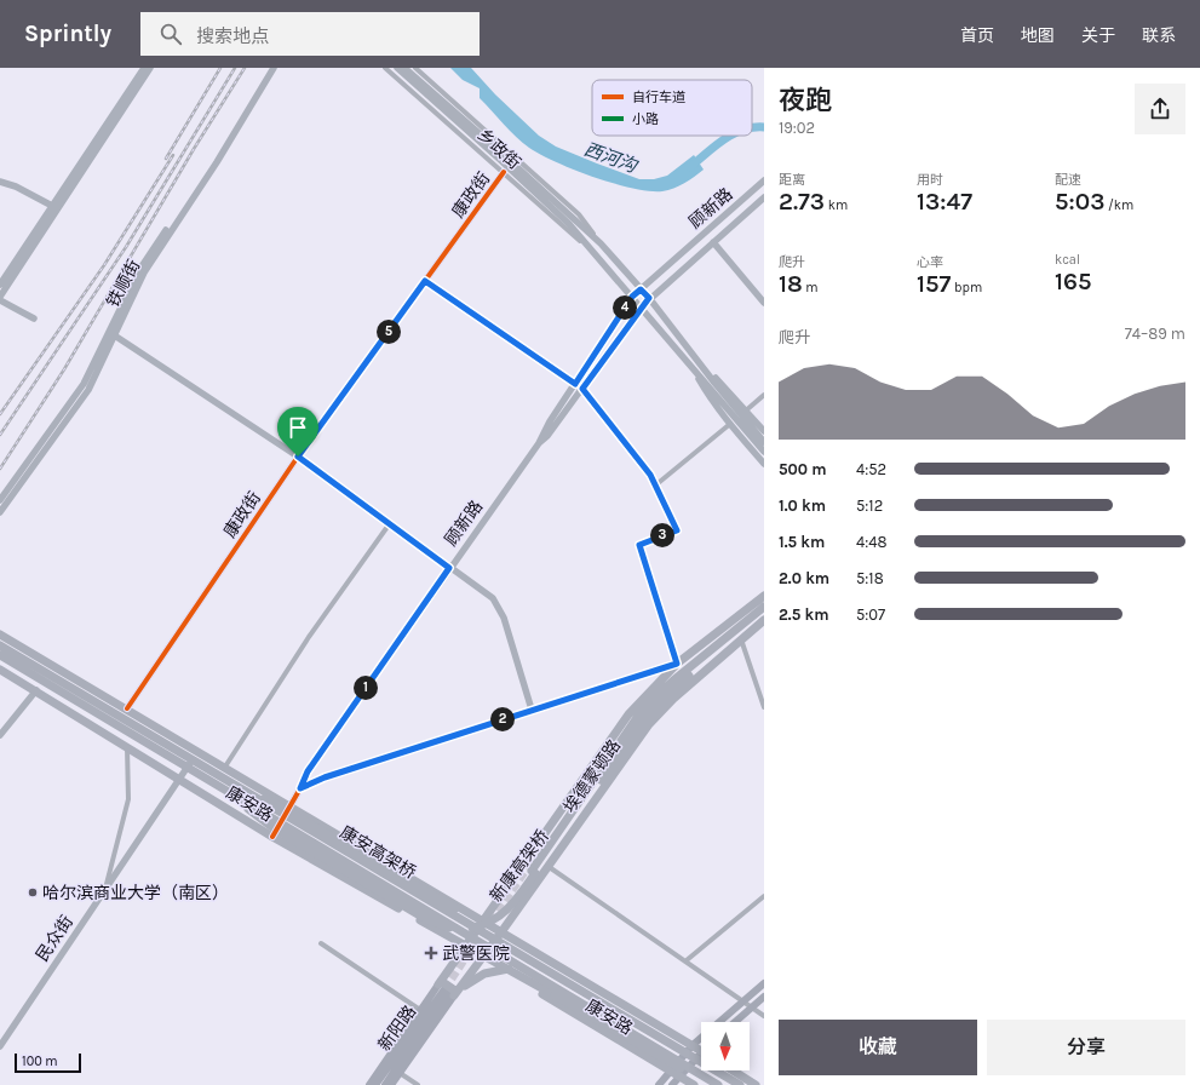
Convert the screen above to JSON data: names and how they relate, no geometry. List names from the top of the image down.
{
  "streets": {
    "highway": [
      "埃德蒙顿路",
      "康安路",
      "康安高架桥",
      "新康高架桥"
    ],
    "main road": [
      "乡政街",
      "康政街",
      "顾新路",
      "铁顺街",
      "民众街",
      "新阳路"
    ]
  },
  "crossings": [
    ["乡政街", "康政街"],
    ["乡政街", "顾新路"],
    ["康政街", "康安路"],
    ["顾新路", "康安路"],
    ["埃德蒙顿路", "康安路"],
    ["埃德蒙顿路", "新阳路"],
    ["康安路", "康安高架桥"],
    ["康安路", "民众街"],
    ["康安高架桥", "新康高架桥"]
  ],
  "water": ["西河沟"],
  "places": {
    "other": ["哈尔滨商业大学（南区）"],
    "health": ["武警医院"]
  },
  "legend": ["自行车道", "小路"],
  "scale_bar": "100 m",
  "north": "bottom",
  "page": {
    "header": "Sprintly",
    "search": "搜索地点",
    "nav": [
      "首页",
      "地图",
      "关于",
      "联系"
    ],
    "heading": ["夜跑", "19:02"],
    "stats": [
      ["距离", "2.73 km"],
      ["用时", "13:47"],
      ["配速", "5:03 /km"],
      ["爬升", "18 m"],
      ["心率", "157 bpm"],
      ["kcal", "165"]
    ],
    "pins": [
      "4",
      "5",
      "3",
      "1",
      "2"
    ],
    "chart": ["爬升", "74–89 m"],
    "list": [
      {
        "name": "500 m",
        "note": "4:52"
      },
      {
        "name": "1.0 km",
        "note": "5:12"
      },
      {
        "name": "1.5 km",
        "note": "4:48"
      },
      {
        "name": "2.0 km",
        "note": "5:18"
      },
      {
        "name": "2.5 km",
        "note": "5:07"
      }
    ],
    "buttons": ["收藏", "分享"],
    "scale": "100 m"
  }
}
